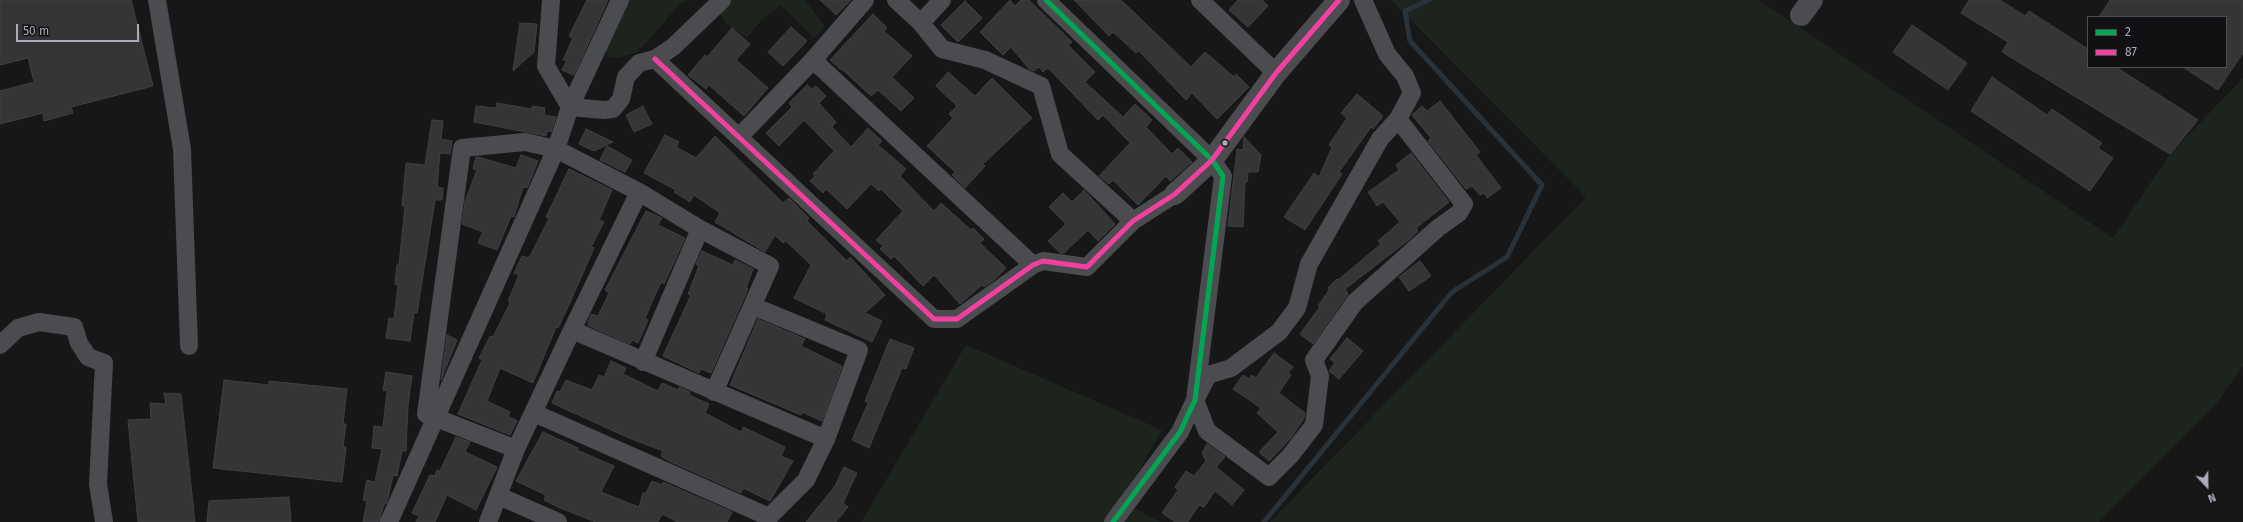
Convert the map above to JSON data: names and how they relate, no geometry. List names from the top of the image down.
{
  "lines": ["transit line 2", "transit line 87"],
  "legend": ["2", "87"],
  "scale_bar": "50 m",
  "north": "bottom"
}
